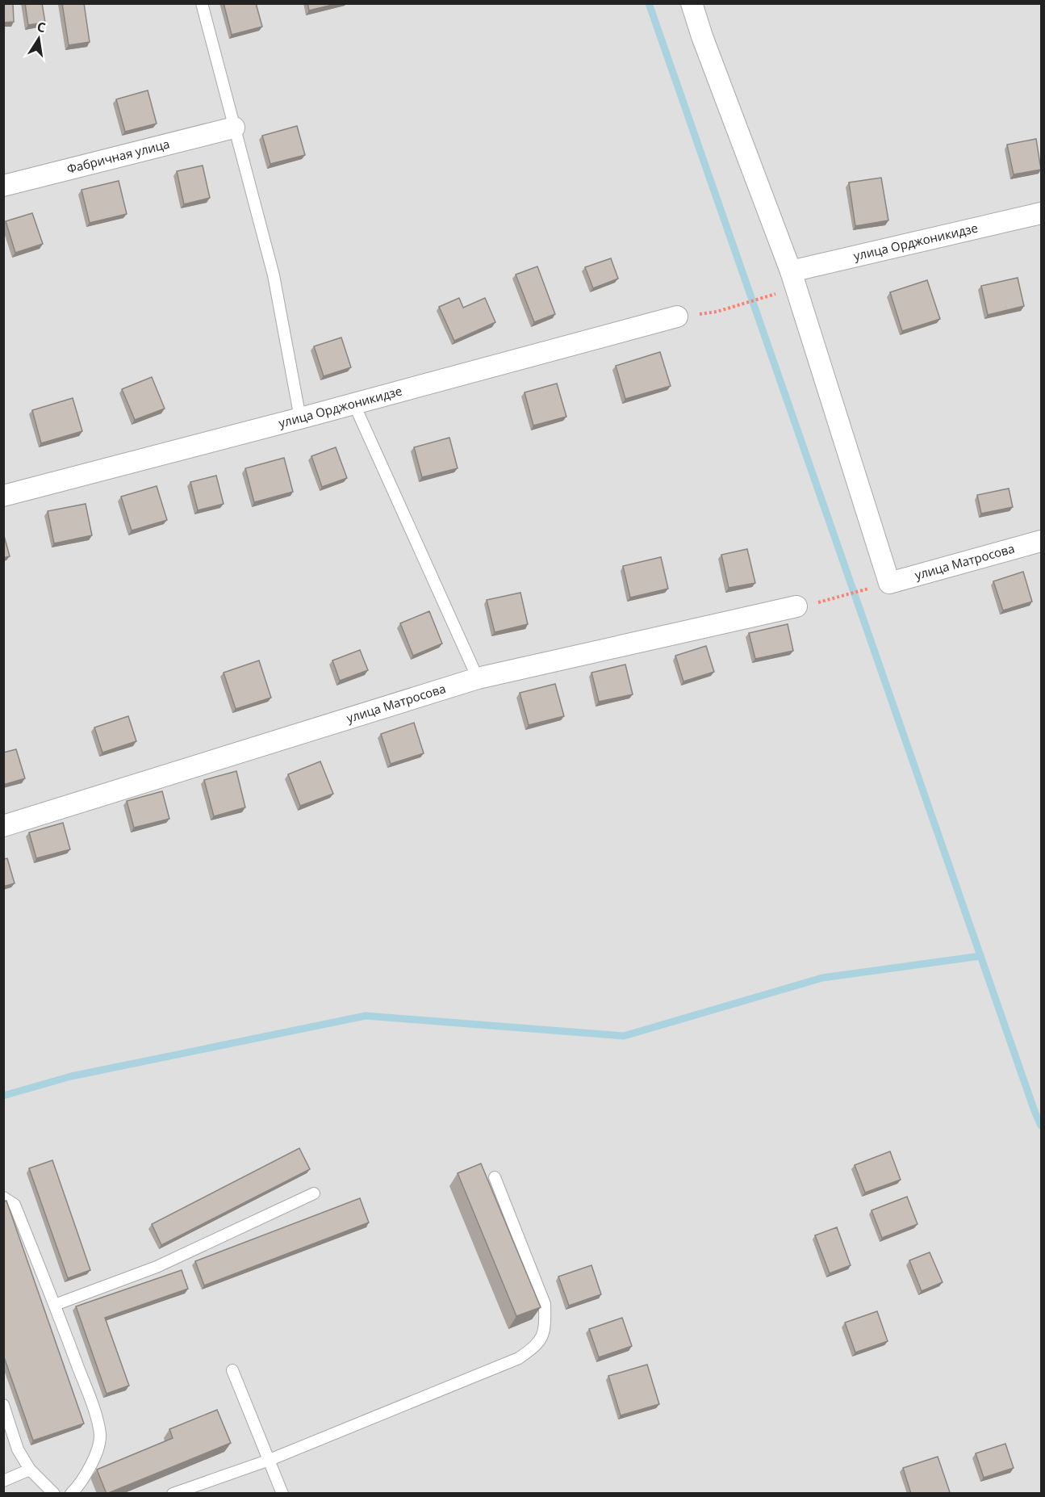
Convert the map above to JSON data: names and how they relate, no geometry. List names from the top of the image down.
{
  "streets": {
    "street": ["Фабричная улица", "улица Орджоникидзе", "улица Матросова"]
  },
  "crossings": [
    ["улица Орджоникидзе", "улица Матросова"]
  ],
  "north": "top"
}
